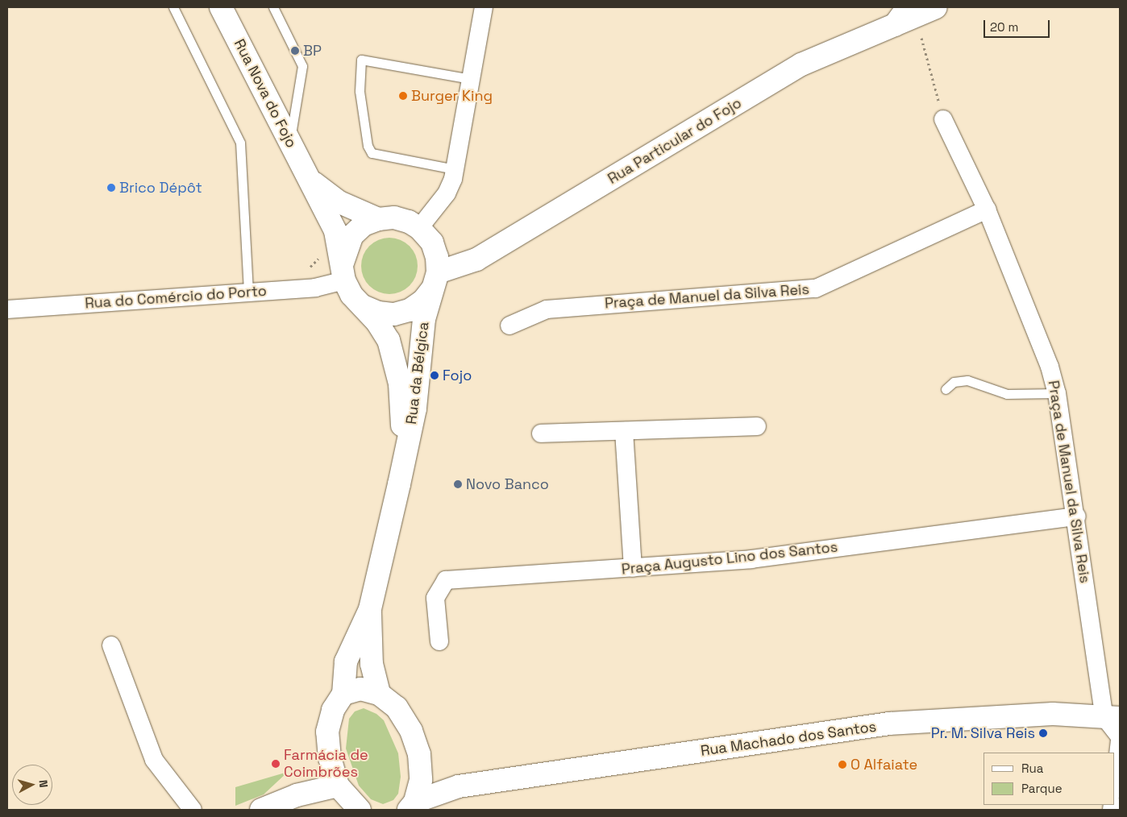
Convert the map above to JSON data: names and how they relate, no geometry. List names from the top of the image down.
{
  "streets": {
    "main road": [
      "Rua Nova do Fojo",
      "Rua Particular do Fojo",
      "Rua da Bélgica",
      "Rua Machado dos Santos"
    ],
    "street": ["Praça de Manuel da Silva Reis", "Rua do Comércio do Porto", "Praça Augusto Lino dos Santos"]
  },
  "crossings": [
    ["Rua Nova do Fojo", "Rua da Bélgica"],
    ["Rua Particular do Fojo", "Rua do Comércio do Porto"],
    ["Rua Particular do Fojo", "Rua da Bélgica"],
    ["Praça de Manuel da Silva Reis", "Praça Augusto Lino dos Santos"],
    ["Praça de Manuel da Silva Reis", "Rua Machado dos Santos"],
    ["Rua do Comércio do Porto", "Rua da Bélgica"]
  ],
  "places": [
    "BP",
    "Burger King",
    "Brico Dépôt",
    "Fojo",
    "Novo Banco",
    "Pr. M. Silva Reis",
    "Farmácia de Coimbrões",
    "O Alfaiate"
  ],
  "legend": ["Rua", "Parque"],
  "scale_bar": "20 m",
  "north": "right"
}
